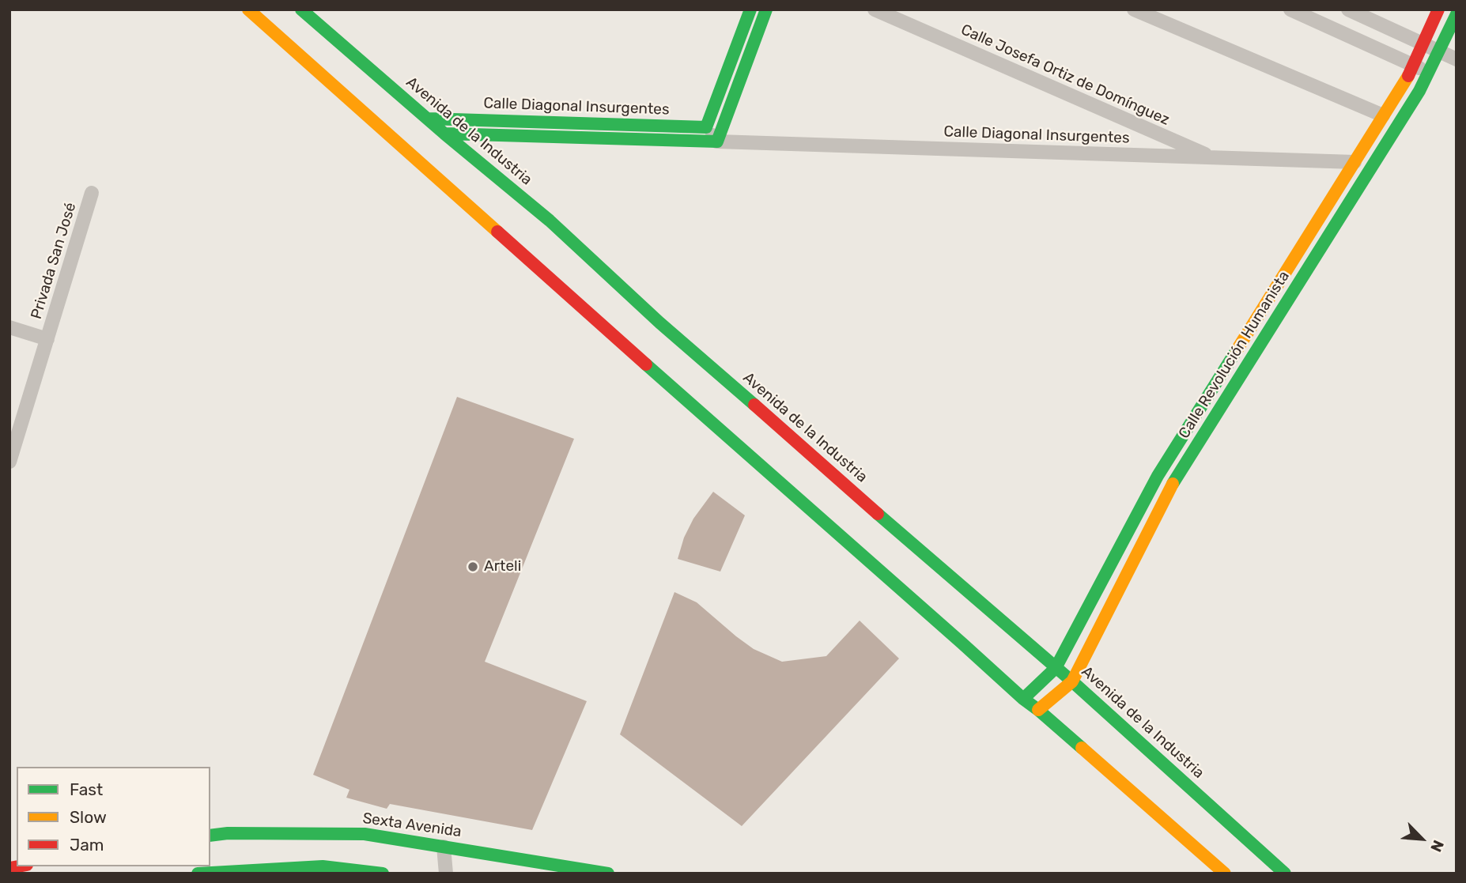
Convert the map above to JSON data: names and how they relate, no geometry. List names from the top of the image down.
{
  "streets": {
    "main road": [
      "Calle Diagonal Insurgentes",
      "Avenida de la Industria",
      "Calle Revolución Humanista",
      "Sexta Avenida"
    ],
    "street": ["Calle Josefa Ortiz de Domínguez", "Privada San José"]
  },
  "crossings": [
    ["Calle Josefa Ortiz de Domínguez", "Calle Diagonal Insurgentes"],
    ["Calle Diagonal Insurgentes", "Avenida de la Industria"],
    ["Calle Diagonal Insurgentes", "Calle Revolución Humanista"],
    ["Avenida de la Industria", "Calle Revolución Humanista"]
  ],
  "places": ["Arteli"],
  "legend": ["Fast", "Slow", "Jam"],
  "north": "bottom right"
}
